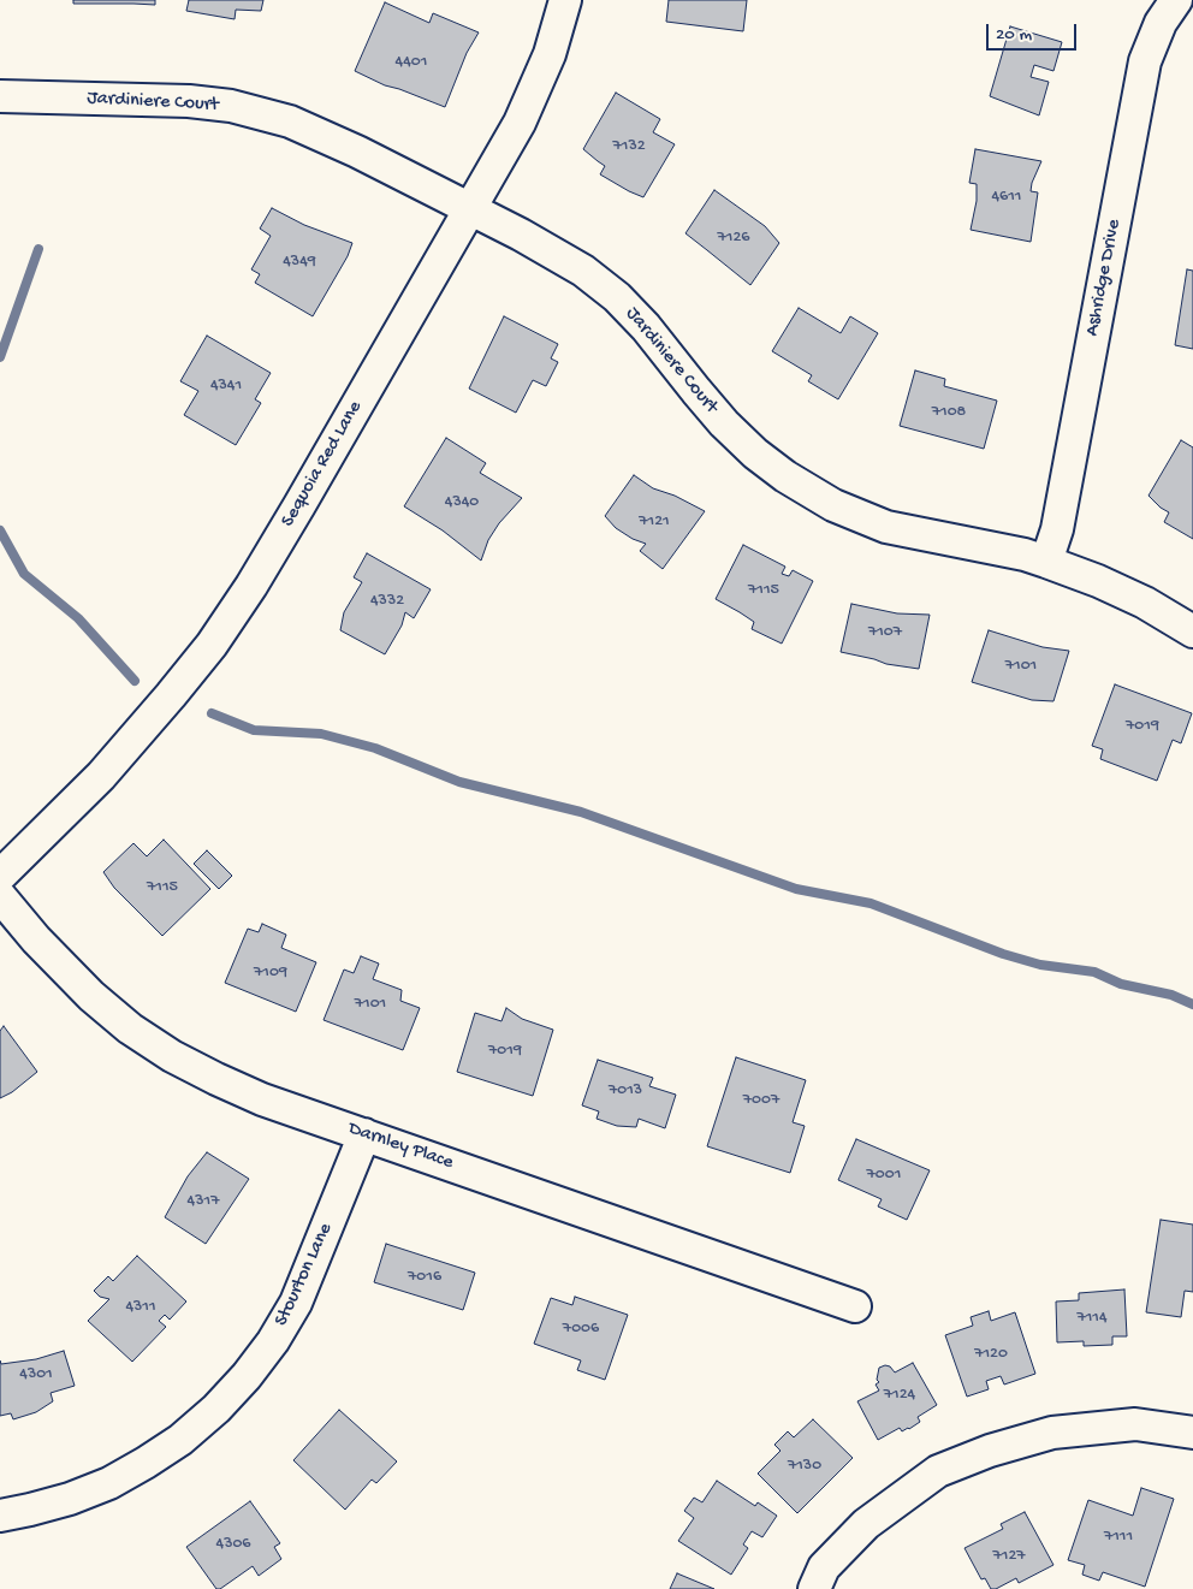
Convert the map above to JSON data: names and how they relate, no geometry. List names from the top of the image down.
{
  "streets": {
    "street": [
      "Jardiniere Court",
      "Ashridge Drive",
      "Sequoia Red Lane",
      "Darnley Place",
      "Stourton Lane"
    ]
  },
  "crossings": [
    ["Jardiniere Court", "Ashridge Drive"],
    ["Jardiniere Court", "Sequoia Red Lane"],
    ["Darnley Place", "Stourton Lane"]
  ],
  "house_numbers": [
    "4401",
    "7132",
    "4611",
    "7126",
    "4349",
    "4341",
    "7108",
    "4340",
    "7121",
    "7115",
    "4332",
    "7107",
    "7101",
    "7019",
    "7115",
    "7109",
    "7101",
    "7019",
    "7013",
    "7007",
    "7001",
    "4317",
    "7016",
    "4311",
    "7114",
    "7006",
    "7120",
    "4301",
    "7124",
    "7130",
    "7111",
    "4306",
    "7127"
  ],
  "scale_bar": "20 m"
}
